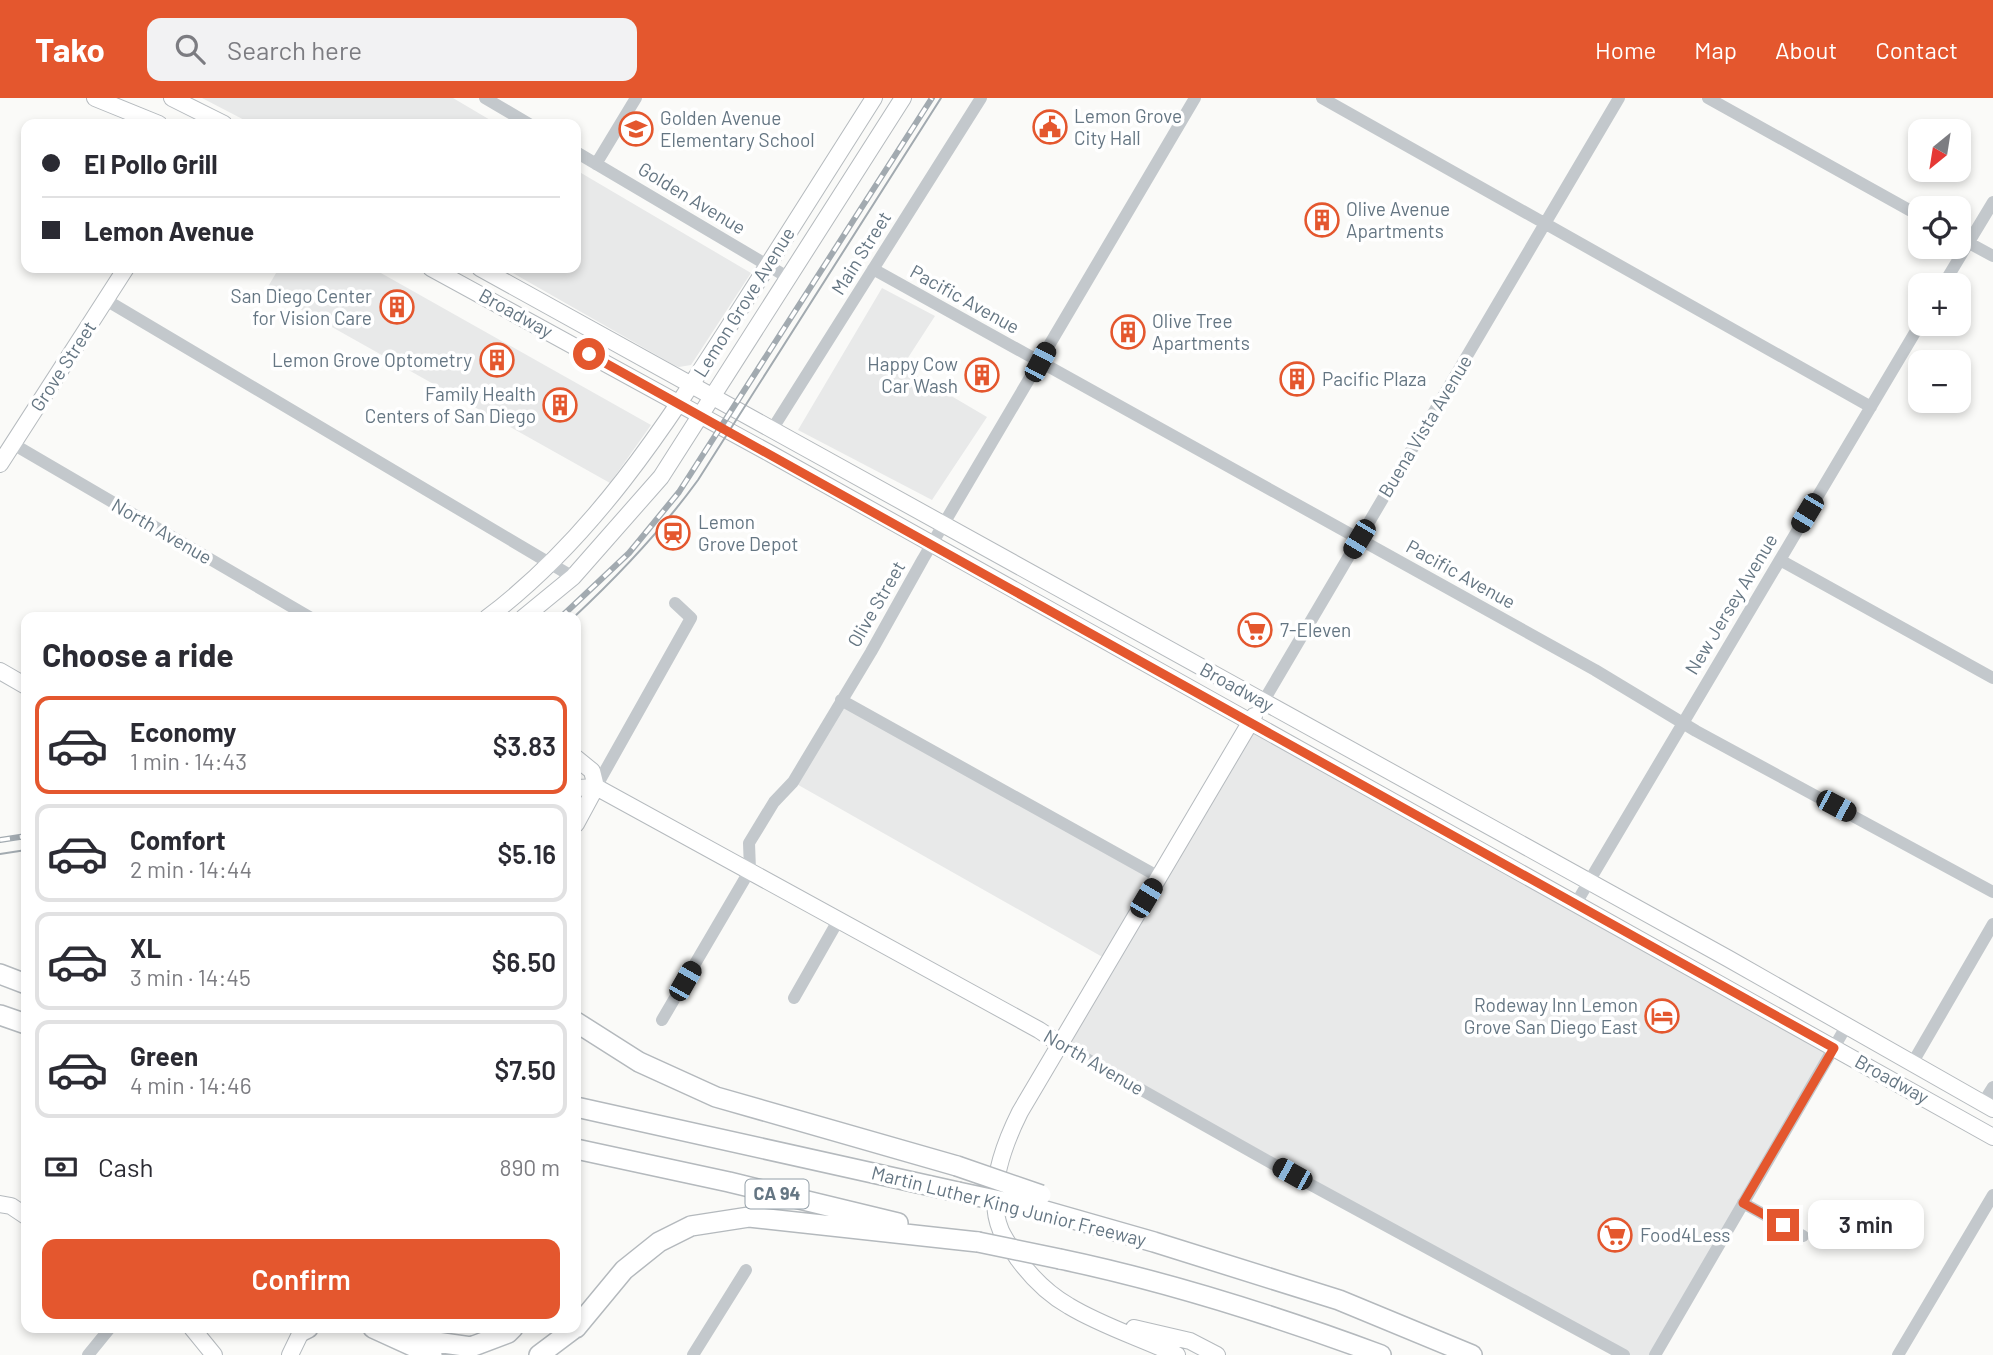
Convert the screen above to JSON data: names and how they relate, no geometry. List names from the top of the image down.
{
  "streets": {
    "highway": ["CA 94", "Martin Luther King Junior Freeway"],
    "main road": [
      "Lemon Grove Avenue",
      "Broadway",
      "Grove Street",
      "Buena Vista Avenue",
      "North Avenue"
    ],
    "street": [
      "Golden Avenue",
      "Main Street",
      "Pacific Avenue",
      "Olive Street",
      "New Jersey Avenue"
    ]
  },
  "crossings": [
    ["Golden Avenue", "Lemon Grove Avenue"],
    ["Main Street", "Pacific Avenue"],
    ["Main Street", "Broadway"],
    ["Pacific Avenue", "Buena Vista Avenue"],
    ["Pacific Avenue", "Olive Street"],
    ["Pacific Avenue", "New Jersey Avenue"],
    ["Lemon Grove Avenue", "Broadway"],
    ["Broadway", "Buena Vista Avenue"],
    ["Broadway", "Olive Street"],
    ["Broadway", "New Jersey Avenue"],
    ["Grove Street", "North Avenue"],
    ["Buena Vista Avenue", "North Avenue"],
    ["North Avenue", "Olive Street"]
  ],
  "places": {
    "public building": ["Lemon Grove City Hall"],
    "school or university": ["Golden Avenue Elementary School"],
    "building": [
      "Olive Avenue Apartments",
      "San Diego Center for Vision Care",
      "Olive Tree Apartments",
      "Lemon Grove Optometry",
      "Happy Cow Car Wash",
      "Pacific Plaza",
      "Family Health Centers of San Diego"
    ],
    "station": ["Lemon Grove Depot"],
    "supermarket": ["7-Eleven", "Food4Less"],
    "hotel": ["Rodeway Inn Lemon Grove San Diego East"]
  },
  "north": "bottom left",
  "page": {
    "header": "Tako",
    "search": "Search here",
    "nav": [
      "Home",
      "Map",
      "About",
      "Contact"
    ],
    "map_buttons": ["+", "−"],
    "banner": ["El Pollo Grill", "Lemon Avenue"],
    "heading": "Choose a ride",
    "list": [
      {
        "name": "Economy",
        "note": "1 min · 14:43",
        "value": "$3.83"
      },
      {
        "name": "Comfort",
        "note": "2 min · 14:44",
        "value": "$5.16"
      },
      {
        "name": "XL",
        "note": "3 min · 14:45",
        "value": "$6.50"
      },
      {
        "name": "Green",
        "note": "4 min · 14:46",
        "value": "$7.50"
      }
    ],
    "pay": ["Cash", "890 m"],
    "bubble": "3 min",
    "buttons": "Confirm"
  }
}
